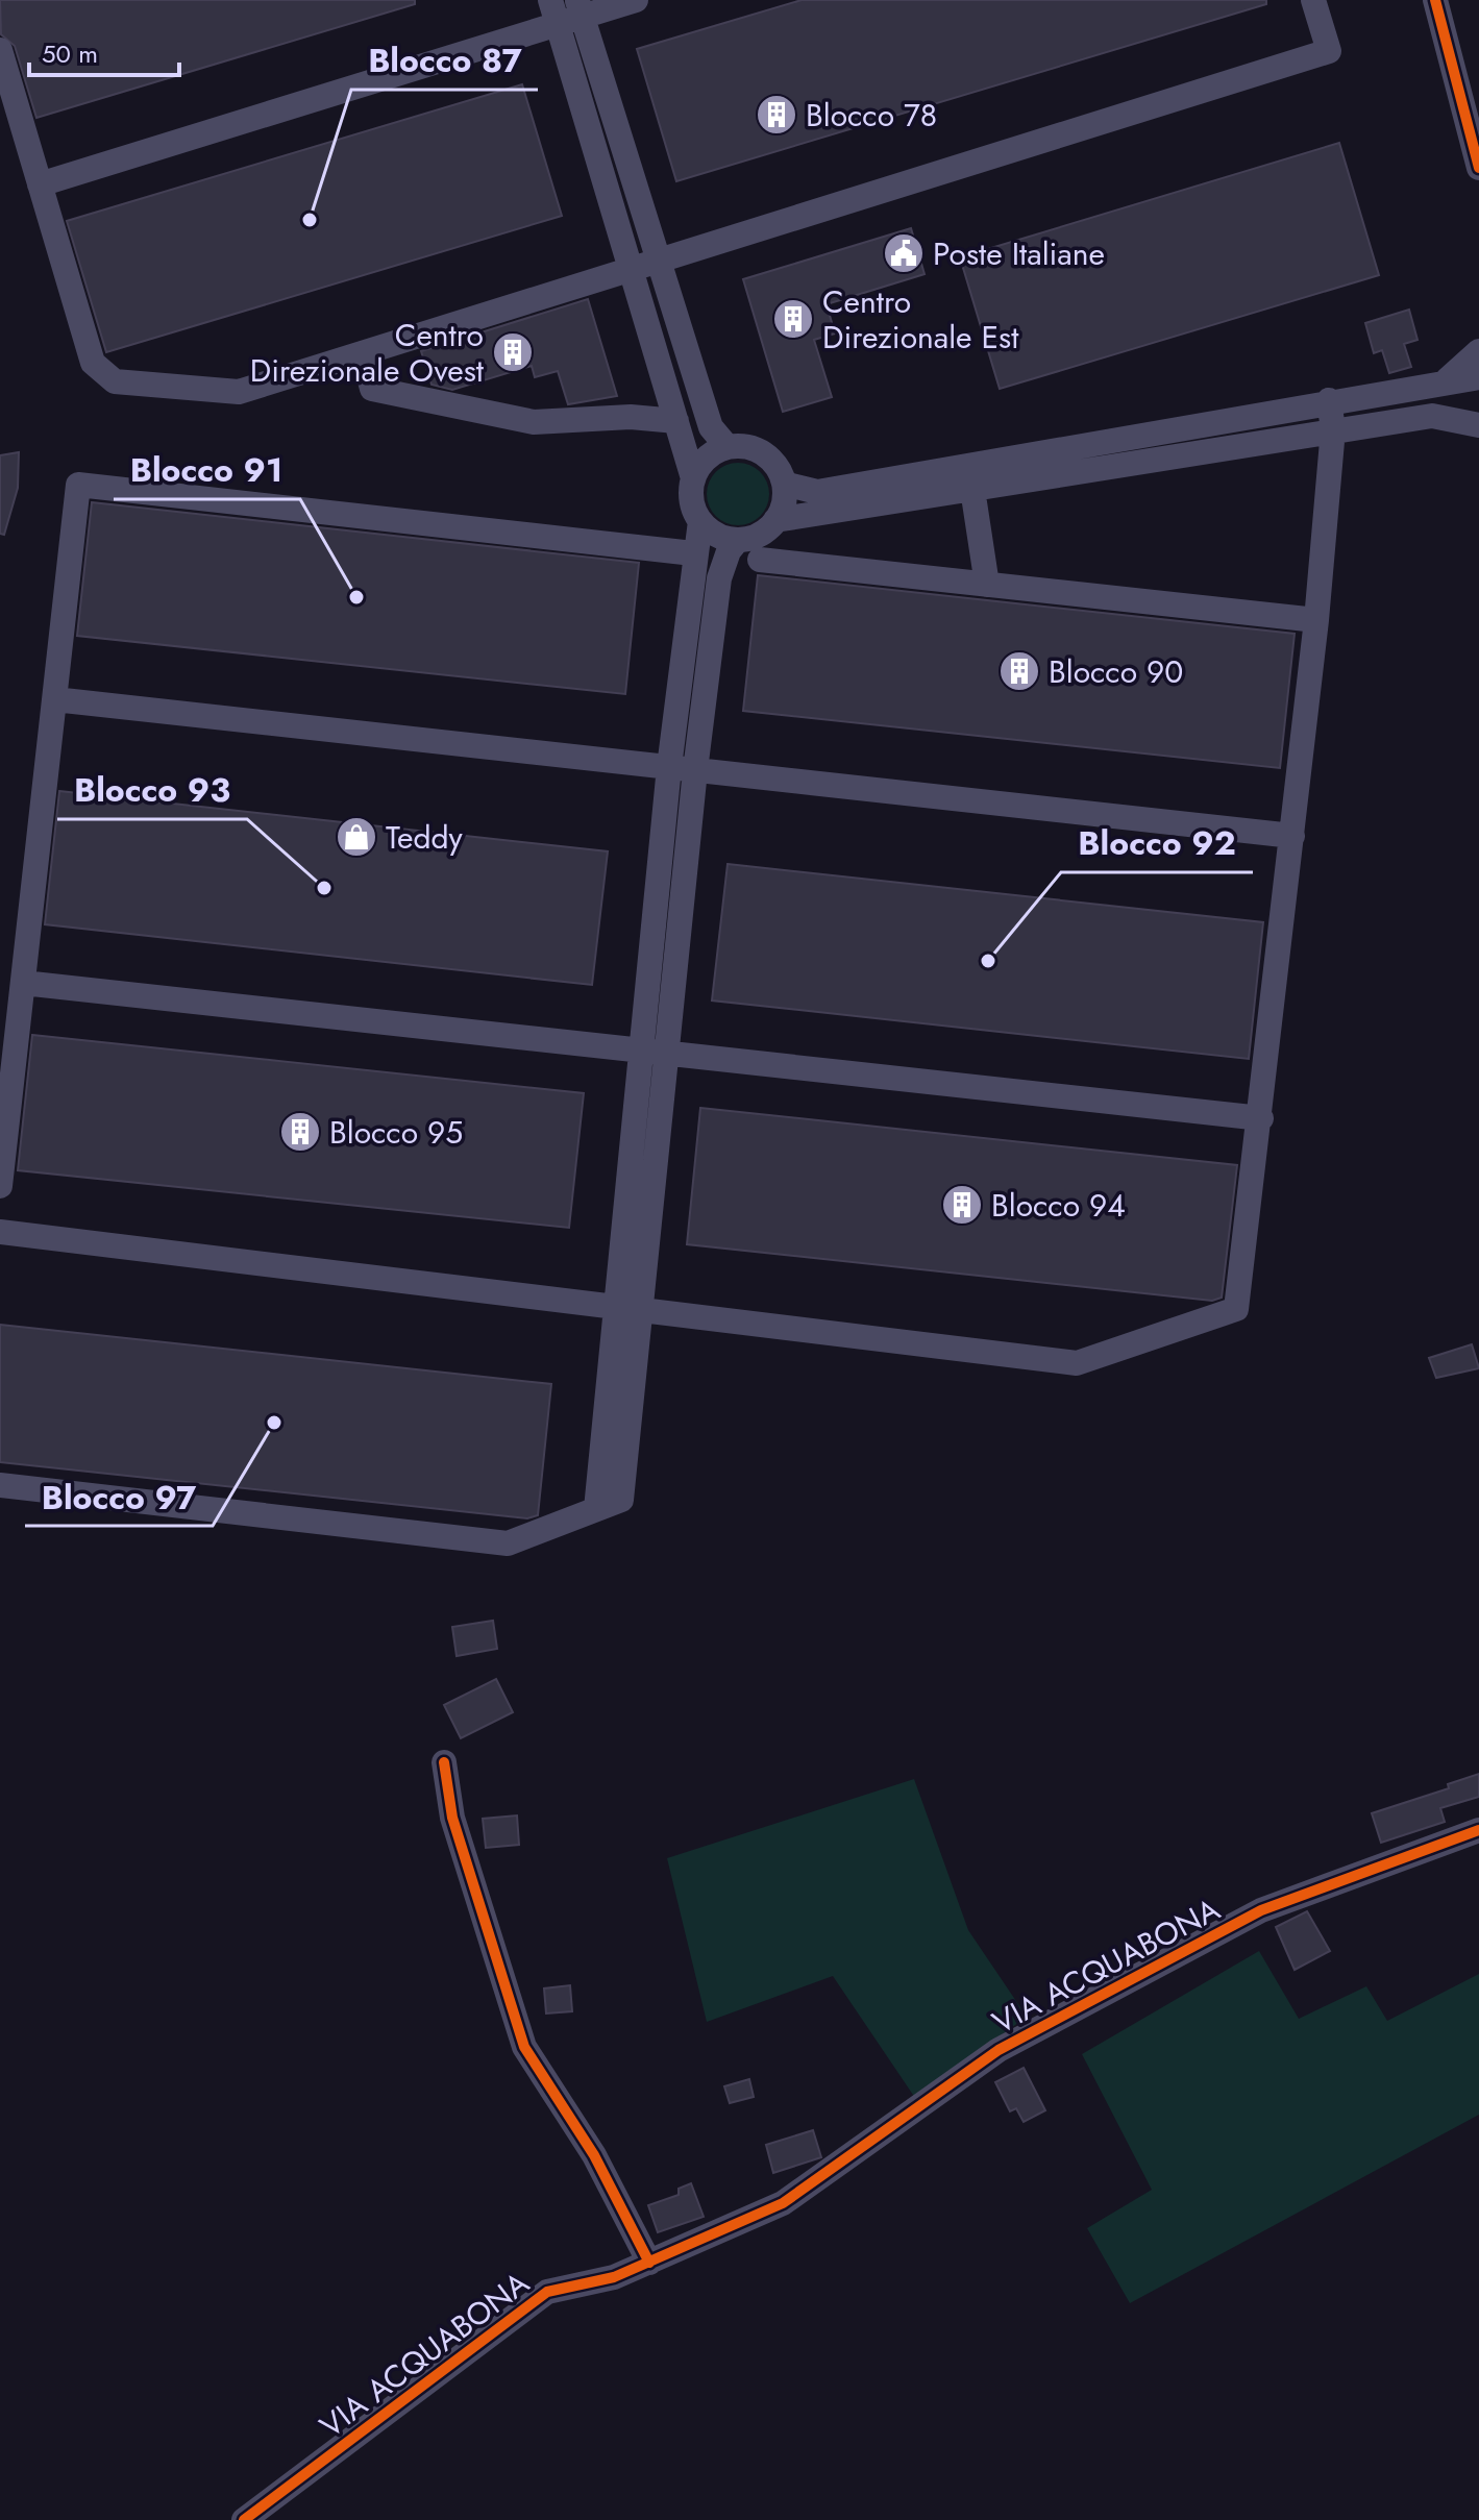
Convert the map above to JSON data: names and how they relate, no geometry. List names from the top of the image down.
{
  "streets": {
    "street": ["VIA ACQUABONA"]
  },
  "places": {
    "building": [
      "Blocco 78",
      "Centro Direzionale Est",
      "Centro Direzionale Ovest",
      "Blocco 90",
      "Blocco 95",
      "Blocco 94"
    ],
    "other": [
      "Blocco 87",
      "Blocco 91",
      "Blocco 93",
      "Blocco 92",
      "Blocco 97"
    ],
    "public building": ["Poste Italiane"],
    "shop": ["Teddy"]
  },
  "scale_bar": "50 m"
}
